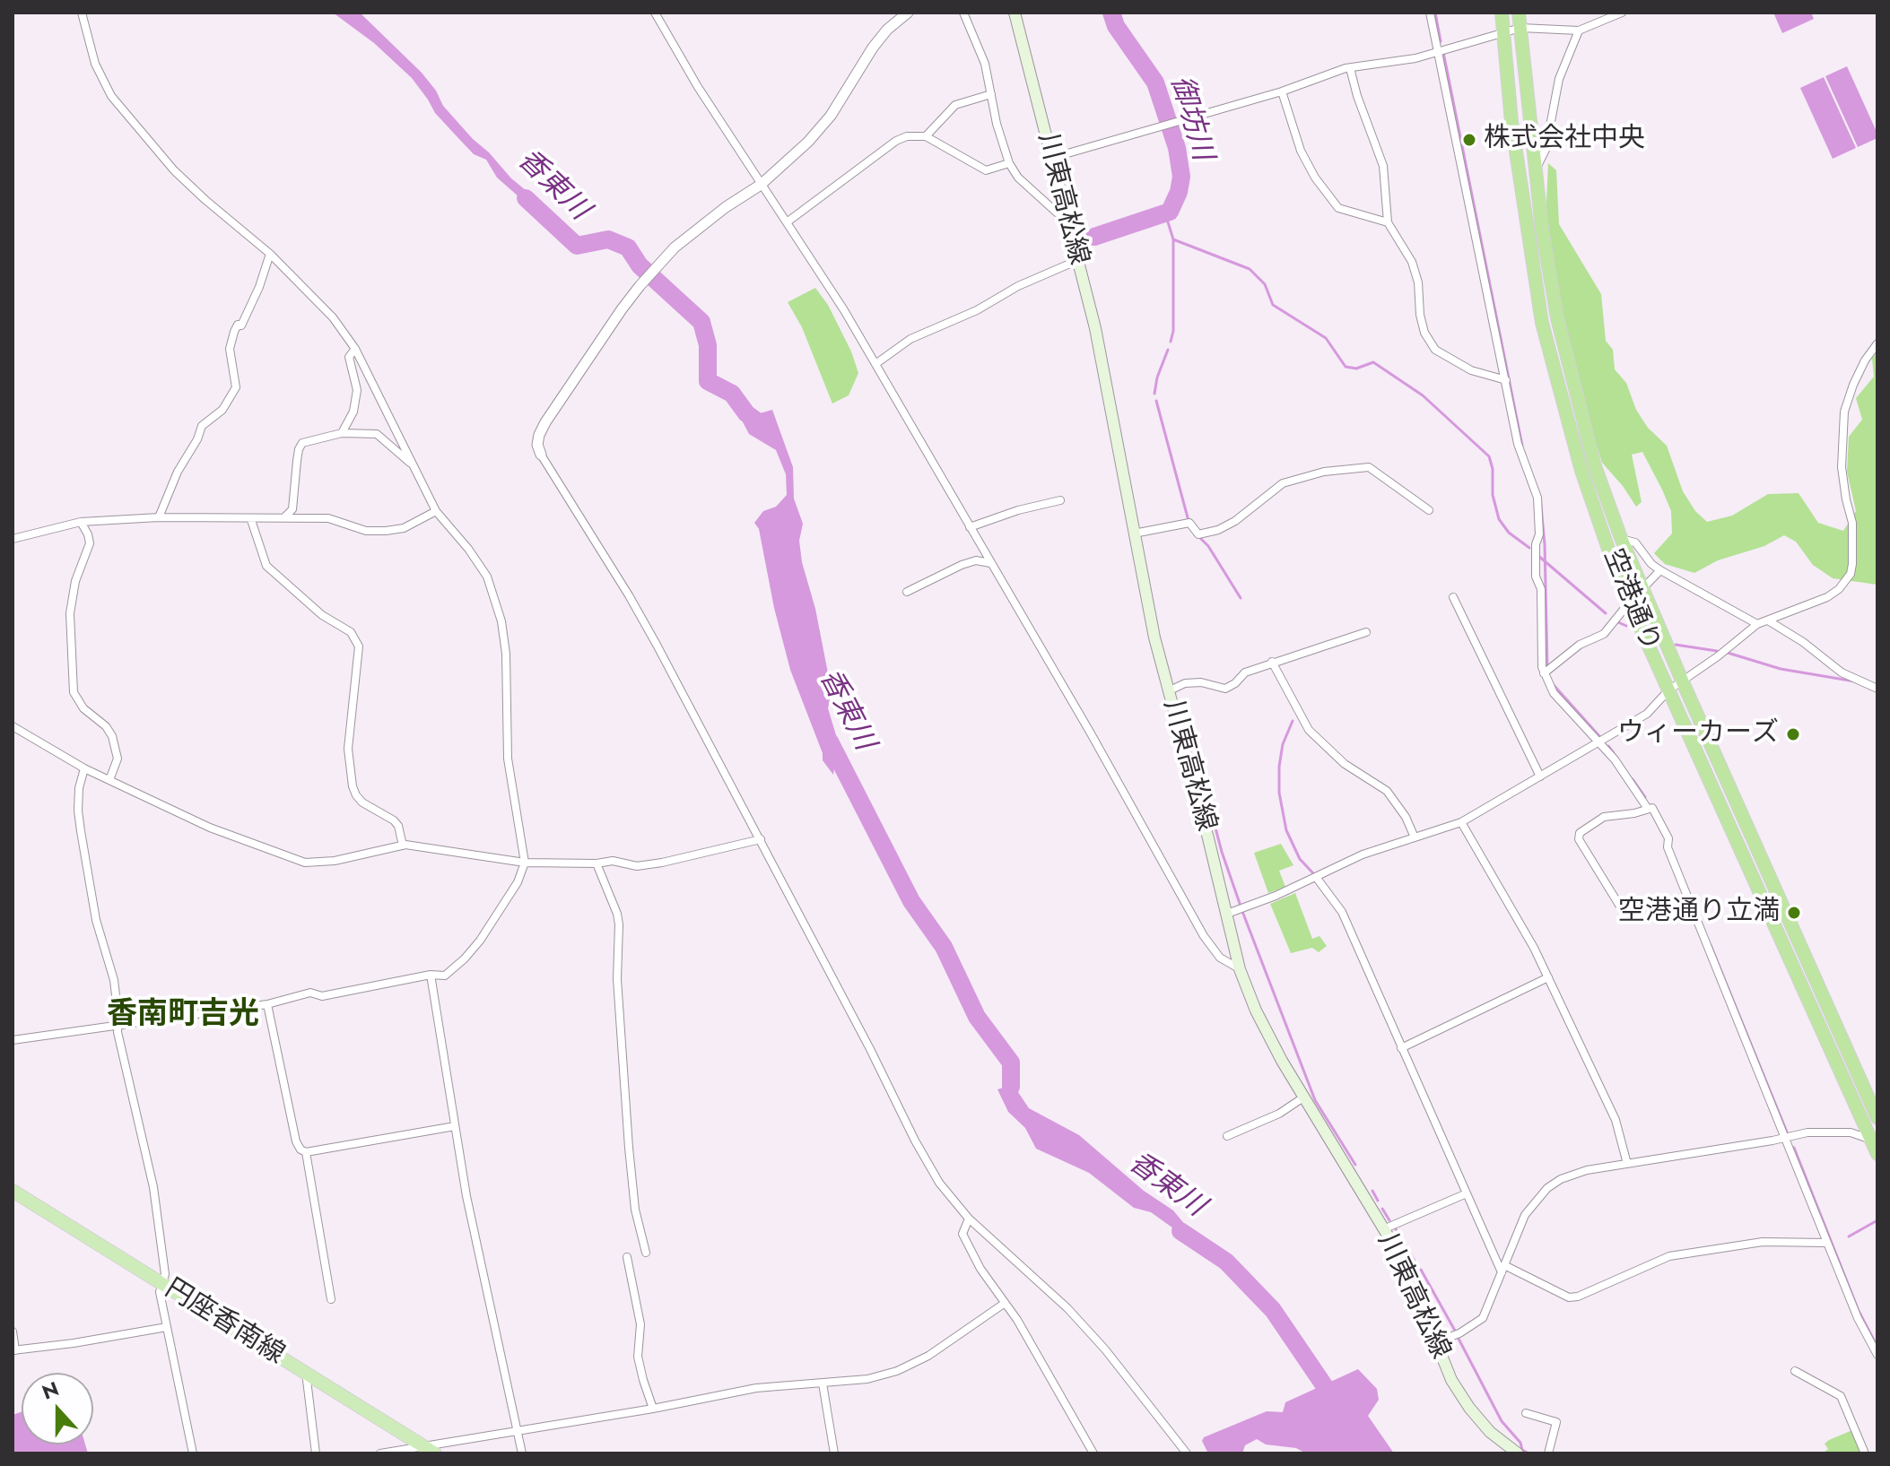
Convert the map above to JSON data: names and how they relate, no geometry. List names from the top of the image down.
{
  "streets": {
    "highway": ["空港通り"],
    "main road": ["川東高松線", "円座香南線"]
  },
  "districts": ["香南町吉光"],
  "water": ["御坊川", "香東川"],
  "places": ["株式会社中央", "ウィーカーズ", "空港通り立満"],
  "north": "top"
}
